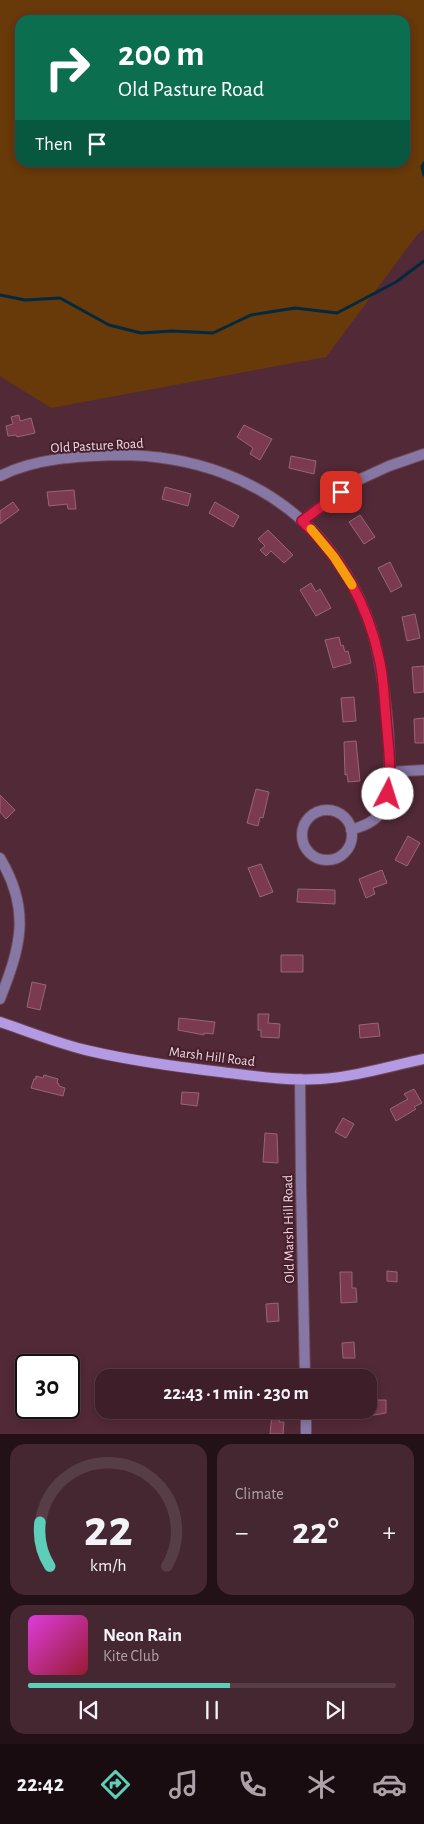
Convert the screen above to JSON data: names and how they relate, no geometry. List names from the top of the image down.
{
  "streets": {
    "street": ["Old Pasture Road", "Marsh Hill Road", "Old Marsh Hill Road"]
  },
  "crossings": [
    ["Marsh Hill Road", "Old Marsh Hill Road"]
  ],
  "page": {
    "turn": ["200 m", "Old Pasture Road"],
    "then": "Then",
    "limit": "30",
    "trip": "22:43 · 1 min · 230 m",
    "tile": "Climate",
    "heat": ["−", "22°", "+"],
    "song": ["Neon Rain", "Kite Club"],
    "tabs": "22:42",
    "gauge": ["22", "km/h"]
  }
}
